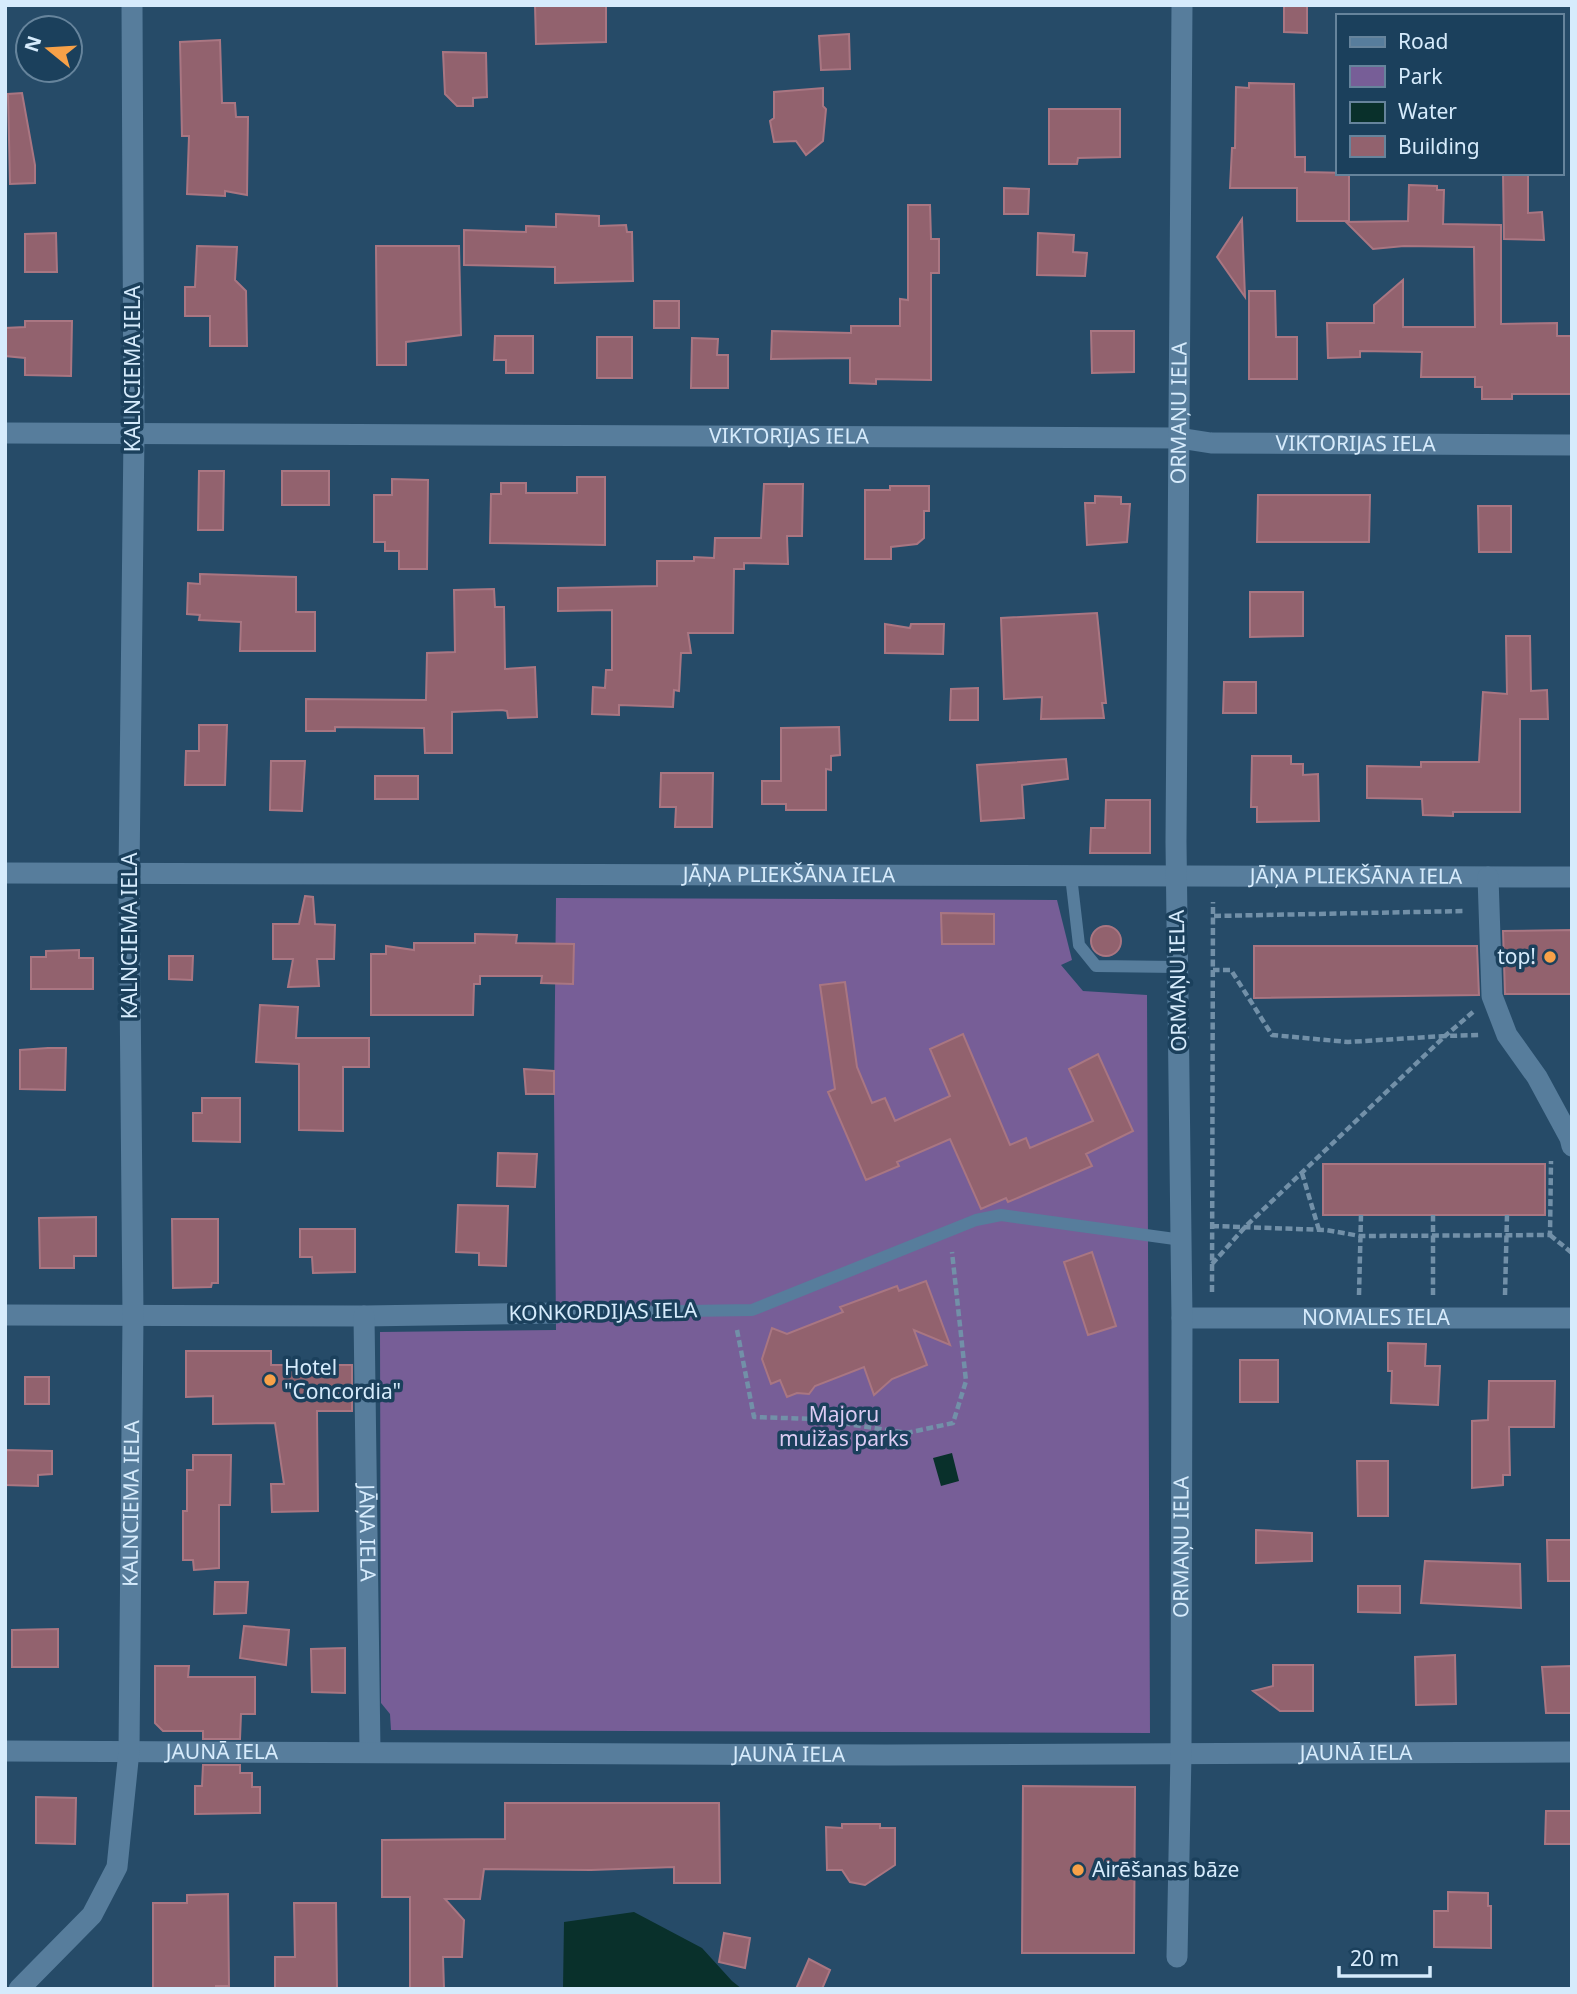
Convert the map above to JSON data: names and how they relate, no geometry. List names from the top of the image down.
{
  "streets": {
    "street": [
      "KALNCIEMA IELA",
      "ORMAŅU IELA",
      "VIKTORIJAS IELA",
      "JĀŅA PLIEKŠĀNA IELA",
      "KONKORDIJAS IELA",
      "NOMALES IELA",
      "JĀŅA IELA",
      "JAUNĀ IELA"
    ]
  },
  "crossings": [
    ["KALNCIEMA IELA", "VIKTORIJAS IELA"],
    ["KALNCIEMA IELA", "JĀŅA PLIEKŠĀNA IELA"],
    ["KALNCIEMA IELA", "KONKORDIJAS IELA"],
    ["KALNCIEMA IELA", "JAUNĀ IELA"],
    ["ORMAŅU IELA", "VIKTORIJAS IELA"],
    ["ORMAŅU IELA", "JĀŅA PLIEKŠĀNA IELA"],
    ["ORMAŅU IELA", "KONKORDIJAS IELA"],
    ["ORMAŅU IELA", "NOMALES IELA"],
    ["ORMAŅU IELA", "JAUNĀ IELA"],
    ["KONKORDIJAS IELA", "JĀŅA IELA"],
    ["JĀŅA IELA", "JAUNĀ IELA"]
  ],
  "parks": ["Majoru muižas parks"],
  "places": ["top!", "Hotel \"Concordia\"", "Airēšanas bāze"],
  "legend": [
    "Road",
    "Park",
    "Water",
    "Building"
  ],
  "scale_bar": "20 m",
  "north": "left"
}
